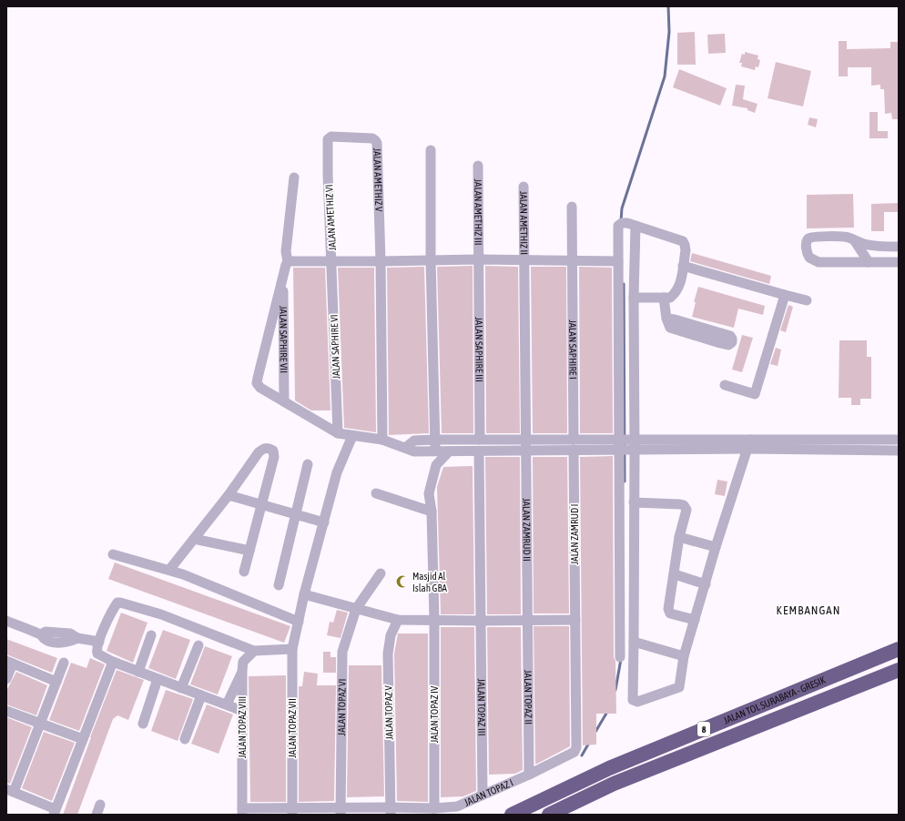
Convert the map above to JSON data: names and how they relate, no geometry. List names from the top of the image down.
{
  "streets": {
    "highway": ["JALAN TOL SURABAYA - GRESIK", "8"],
    "street": [
      "JALAN AMETHIZ V",
      "JALAN AMETHIZ III",
      "JALAN AMETHIZ VI",
      "JALAN AMETHIZ II",
      "JALAN SAPHIRE VII",
      "JALAN SAPHIRE VI",
      "JALAN SAPHIRE III",
      "JALAN SAPHIRE I",
      "JALAN ZAMRUD II",
      "JALAN ZAMRUD I",
      "JALAN TOPAZ II",
      "JALAN TOPAZ VI",
      "JALAN TOPAZ III",
      "JALAN TOPAZ V",
      "JALAN TOPAZ IV",
      "JALAN TOPAZ VIII",
      "JALAN TOPAZ VII",
      "JALAN TOPAZ I"
    ]
  },
  "crossings": [
    ["JALAN AMETHIZ V", "JALAN AMETHIZ VI"],
    ["JALAN AMETHIZ III", "JALAN SAPHIRE III"],
    ["JALAN AMETHIZ VI", "JALAN SAPHIRE VI"],
    ["JALAN AMETHIZ II", "JALAN ZAMRUD II"],
    ["JALAN ZAMRUD II", "JALAN TOPAZ II"],
    ["JALAN ZAMRUD I", "JALAN TOPAZ I"],
    ["JALAN TOPAZ II", "JALAN TOPAZ I"],
    ["JALAN TOPAZ VI", "JALAN TOPAZ I"],
    ["JALAN TOPAZ III", "JALAN TOPAZ I"],
    ["JALAN TOPAZ V", "JALAN TOPAZ I"],
    ["JALAN TOPAZ IV", "JALAN TOPAZ I"],
    ["JALAN TOPAZ VIII", "JALAN TOPAZ I"],
    ["JALAN TOPAZ VII", "JALAN TOPAZ I"]
  ],
  "districts": ["KEMBANGAN"],
  "places": {
    "mosque": ["Masjid Al Islah GBA"]
  }
}
